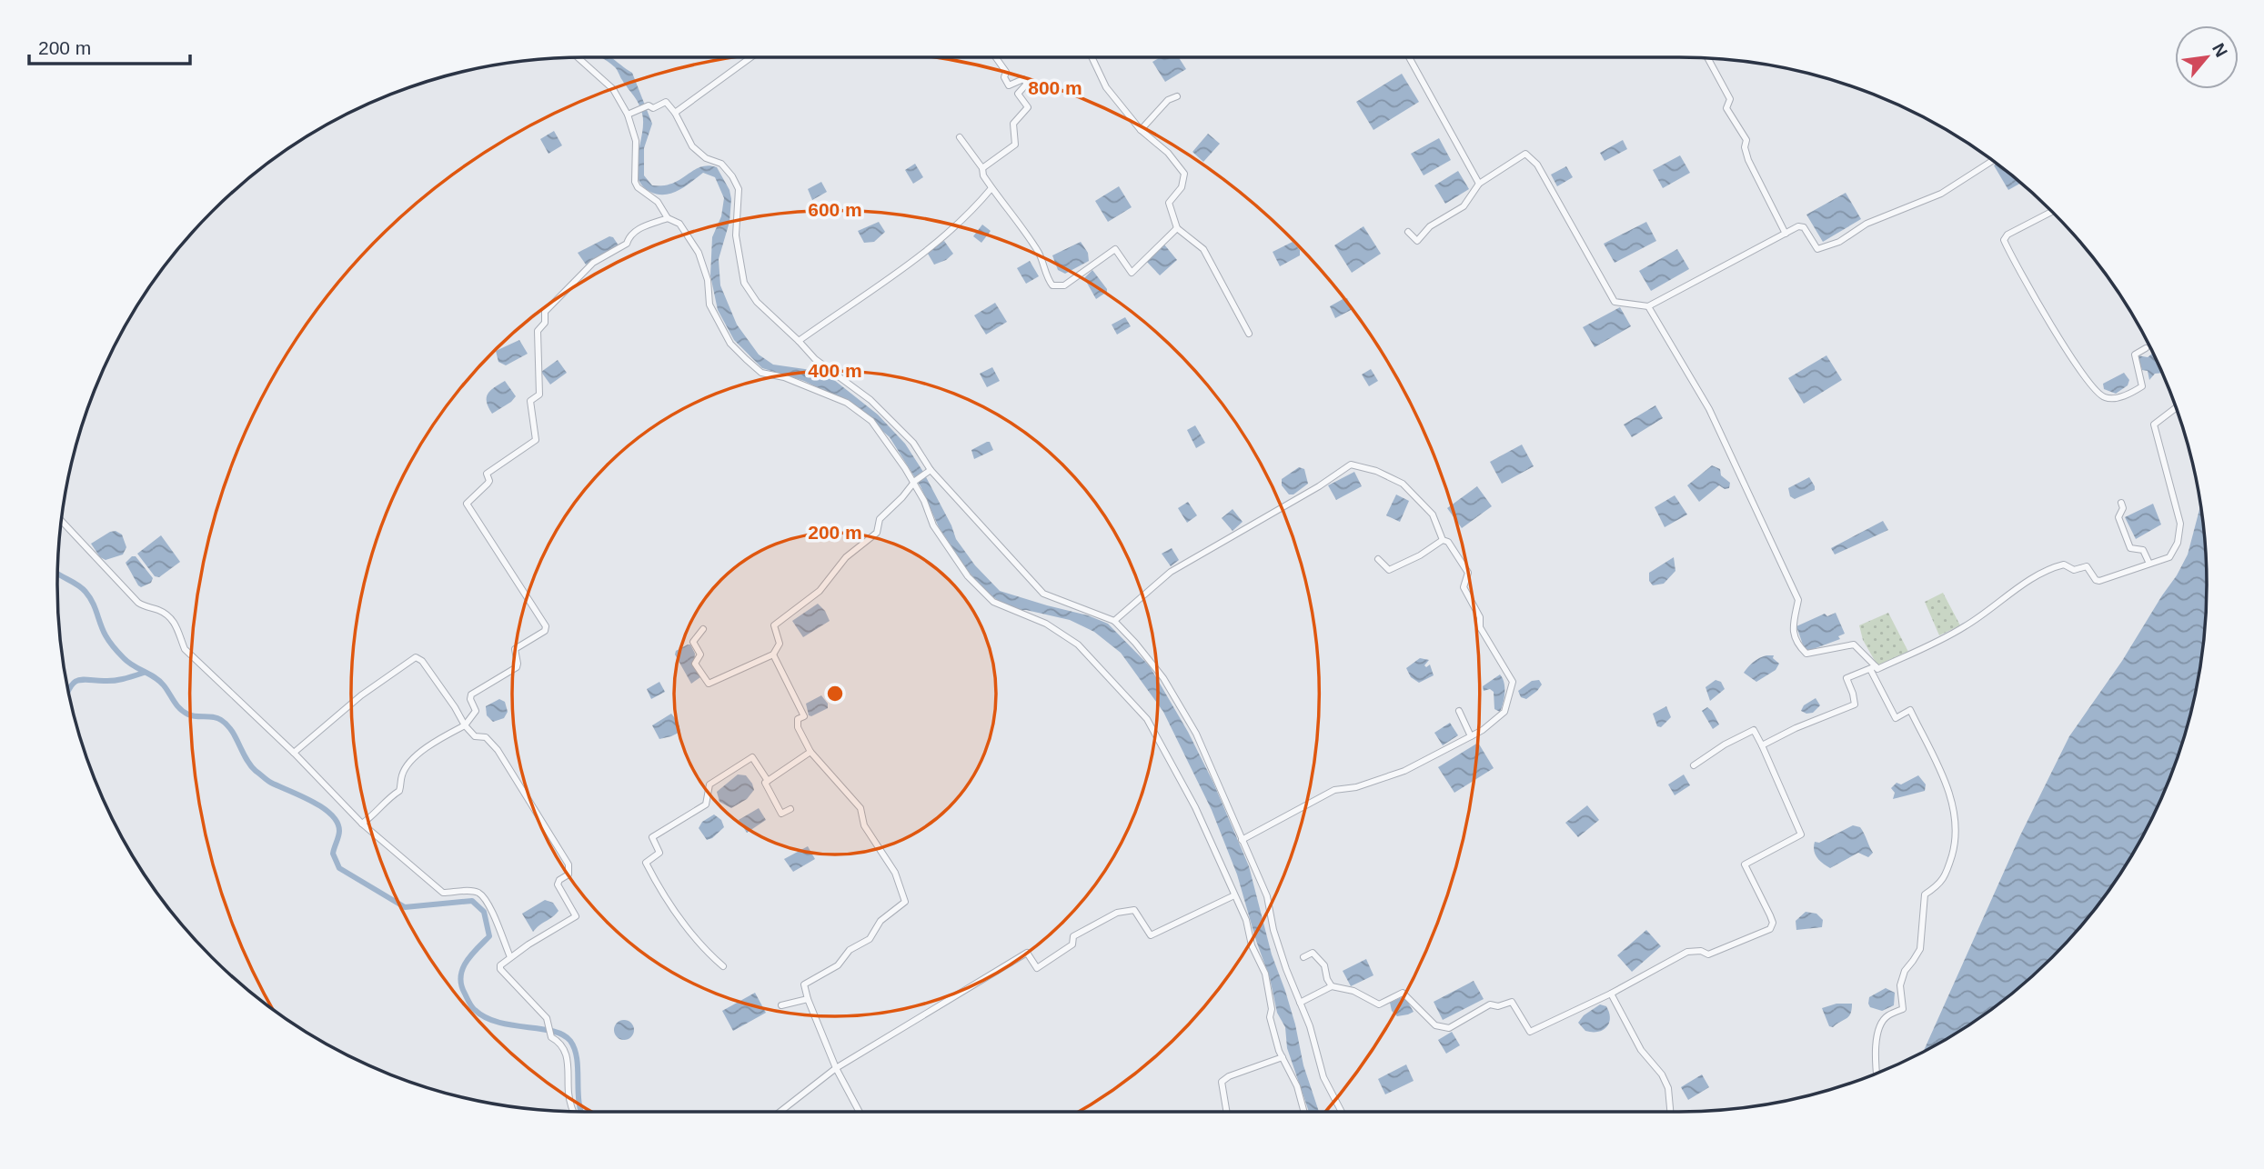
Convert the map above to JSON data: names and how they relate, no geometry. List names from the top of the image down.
{
  "scale_bar": "200 m",
  "north": "top right",
  "rings": [
    "800 m",
    "600 m",
    "400 m",
    "200 m"
  ]
}
